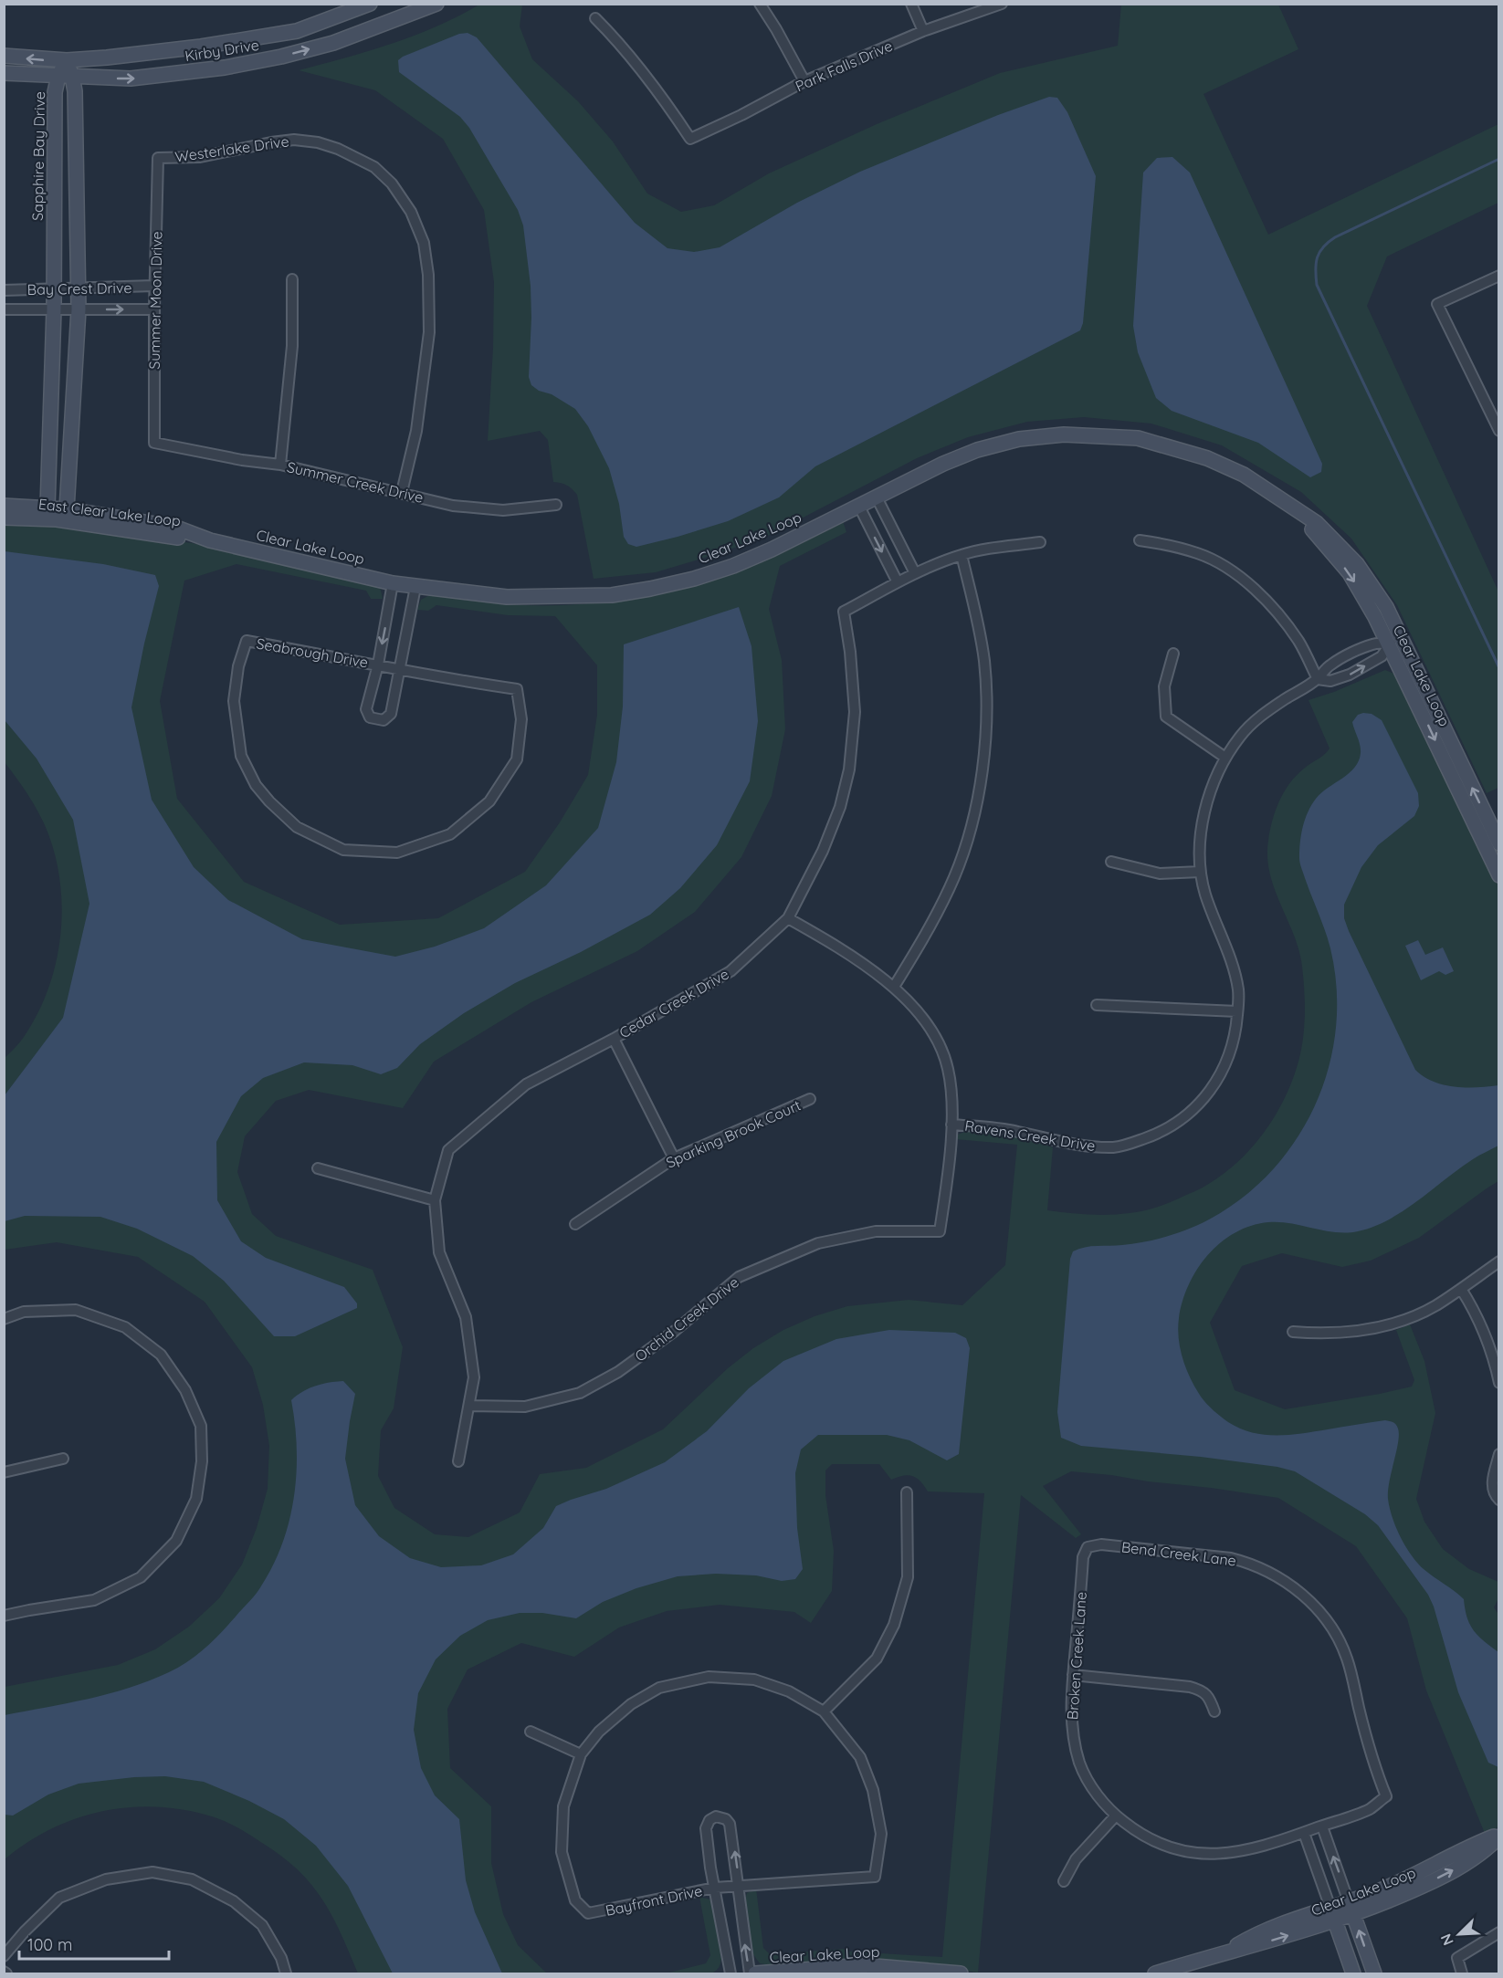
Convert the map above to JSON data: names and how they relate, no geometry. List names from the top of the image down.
{
  "streets": {
    "street": [
      "Kirby Drive",
      "Park Falls Drive",
      "Westerlake Drive",
      "Sapphire Bay Drive",
      "Bay Crest Drive",
      "Summer Moon Drive",
      "Summer Creek Drive",
      "East Clear Lake Loop",
      "Clear Lake Loop",
      "Seabrough Drive",
      "Cedar Creek Drive",
      "Sparking Brook Court",
      "Ravens Creek Drive",
      "Orchid Creek Drive",
      "Bend Creek Lane",
      "Broken Creek Lane",
      "Bayfront Drive"
    ]
  },
  "crossings": [
    ["Kirby Drive", "Sapphire Bay Drive"],
    ["Westerlake Drive", "Summer Moon Drive"],
    ["Westerlake Drive", "Summer Creek Drive"],
    ["Sapphire Bay Drive", "Bay Crest Drive"],
    ["Sapphire Bay Drive", "East Clear Lake Loop"],
    ["Bay Crest Drive", "Summer Moon Drive"],
    ["Summer Moon Drive", "Summer Creek Drive"],
    ["East Clear Lake Loop", "Clear Lake Loop"],
    ["Clear Lake Loop", "Seabrough Drive"],
    ["Clear Lake Loop", "Ravens Creek Drive"],
    ["Cedar Creek Drive", "Orchid Creek Drive"],
    ["Ravens Creek Drive", "Orchid Creek Drive"],
    ["Bend Creek Lane", "Broken Creek Lane"]
  ],
  "scale_bar": "100 m",
  "north": "bottom left"
}
